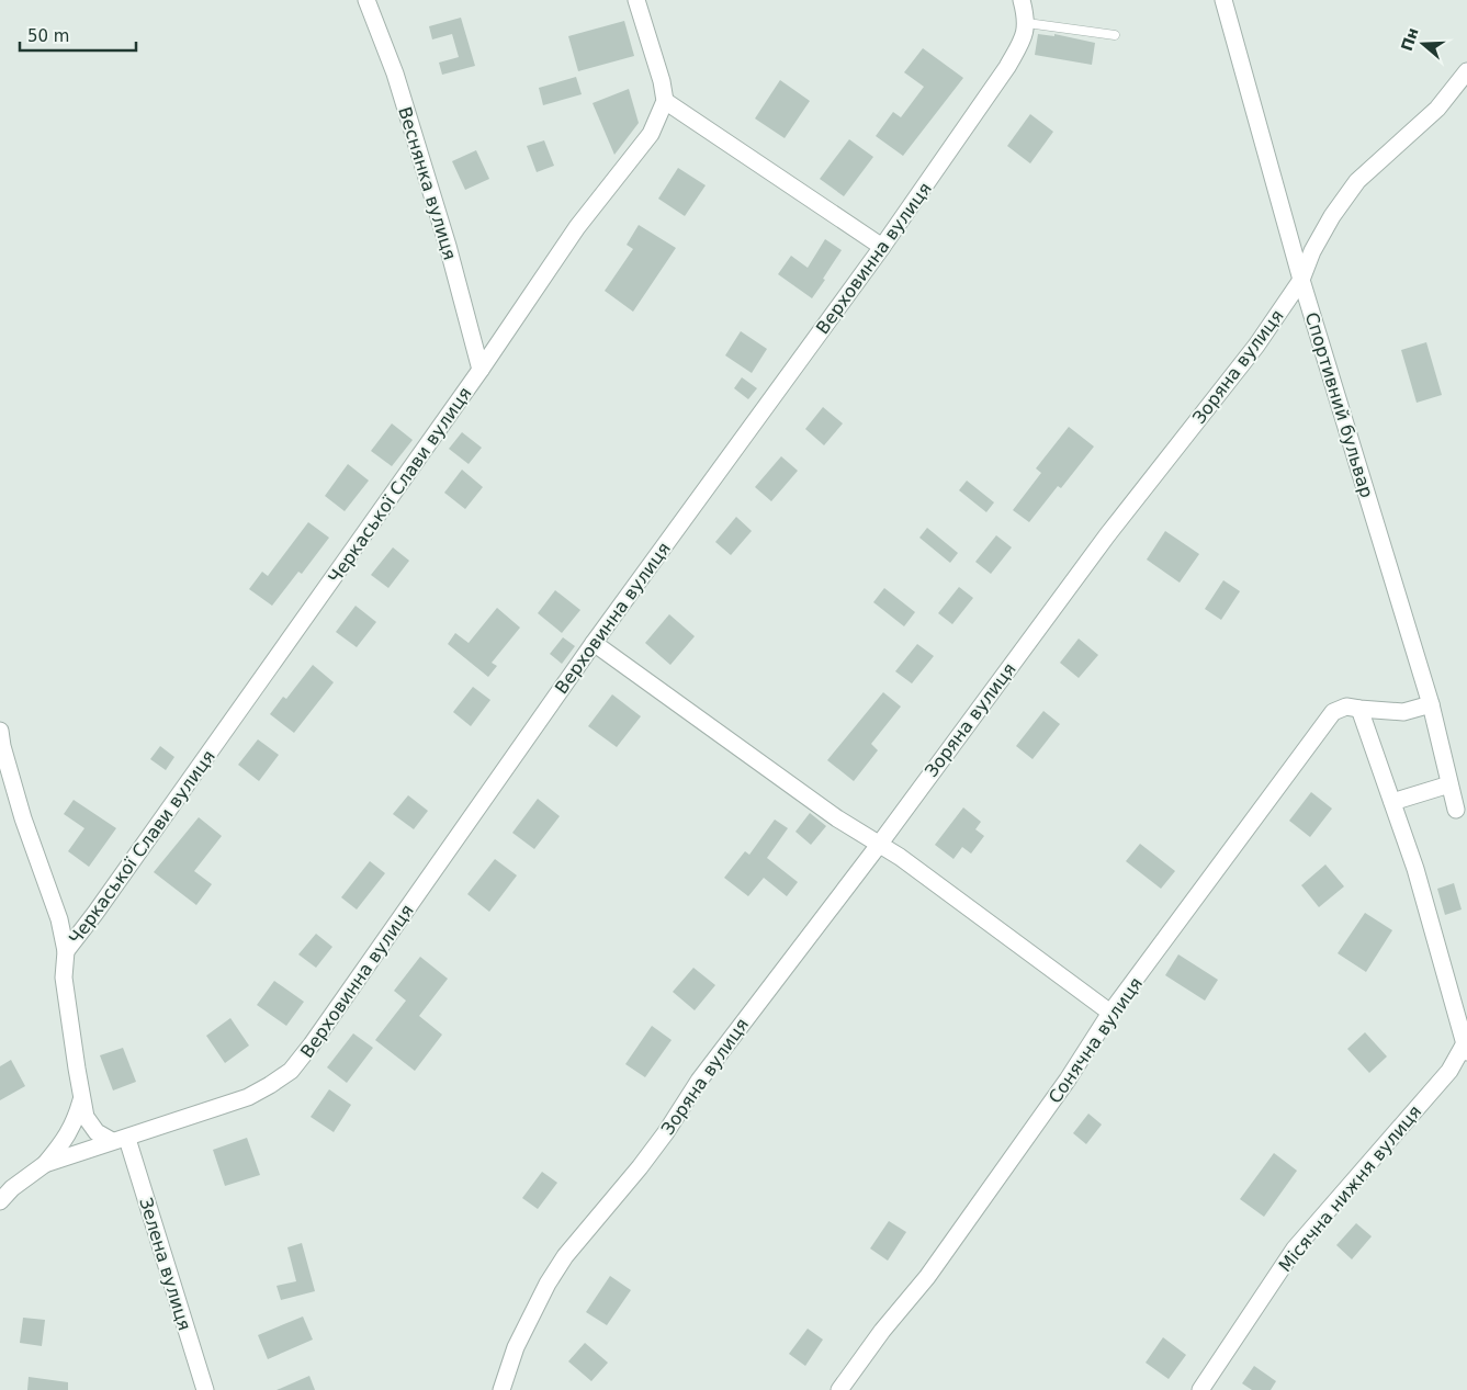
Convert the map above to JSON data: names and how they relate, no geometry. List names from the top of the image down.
{
  "streets": {
    "street": [
      "Веснянка вулиця",
      "Верховинна вулиця",
      "Зоряна вулиця",
      "Спортивний бульвар",
      "Черкаської Слави вулиця",
      "Сонячна вулиця",
      "Місячна нижня вулиця",
      "Зелена вулиця"
    ]
  },
  "crossings": [
    ["Веснянка вулиця", "Черкаської Слави вулиця"],
    ["Верховинна вулиця", "Зелена вулиця"],
    ["Зоряна вулиця", "Спортивний бульвар"],
    ["Спортивний бульвар", "Сонячна вулиця"]
  ],
  "scale_bar": "50 m",
  "north": "left"
}
